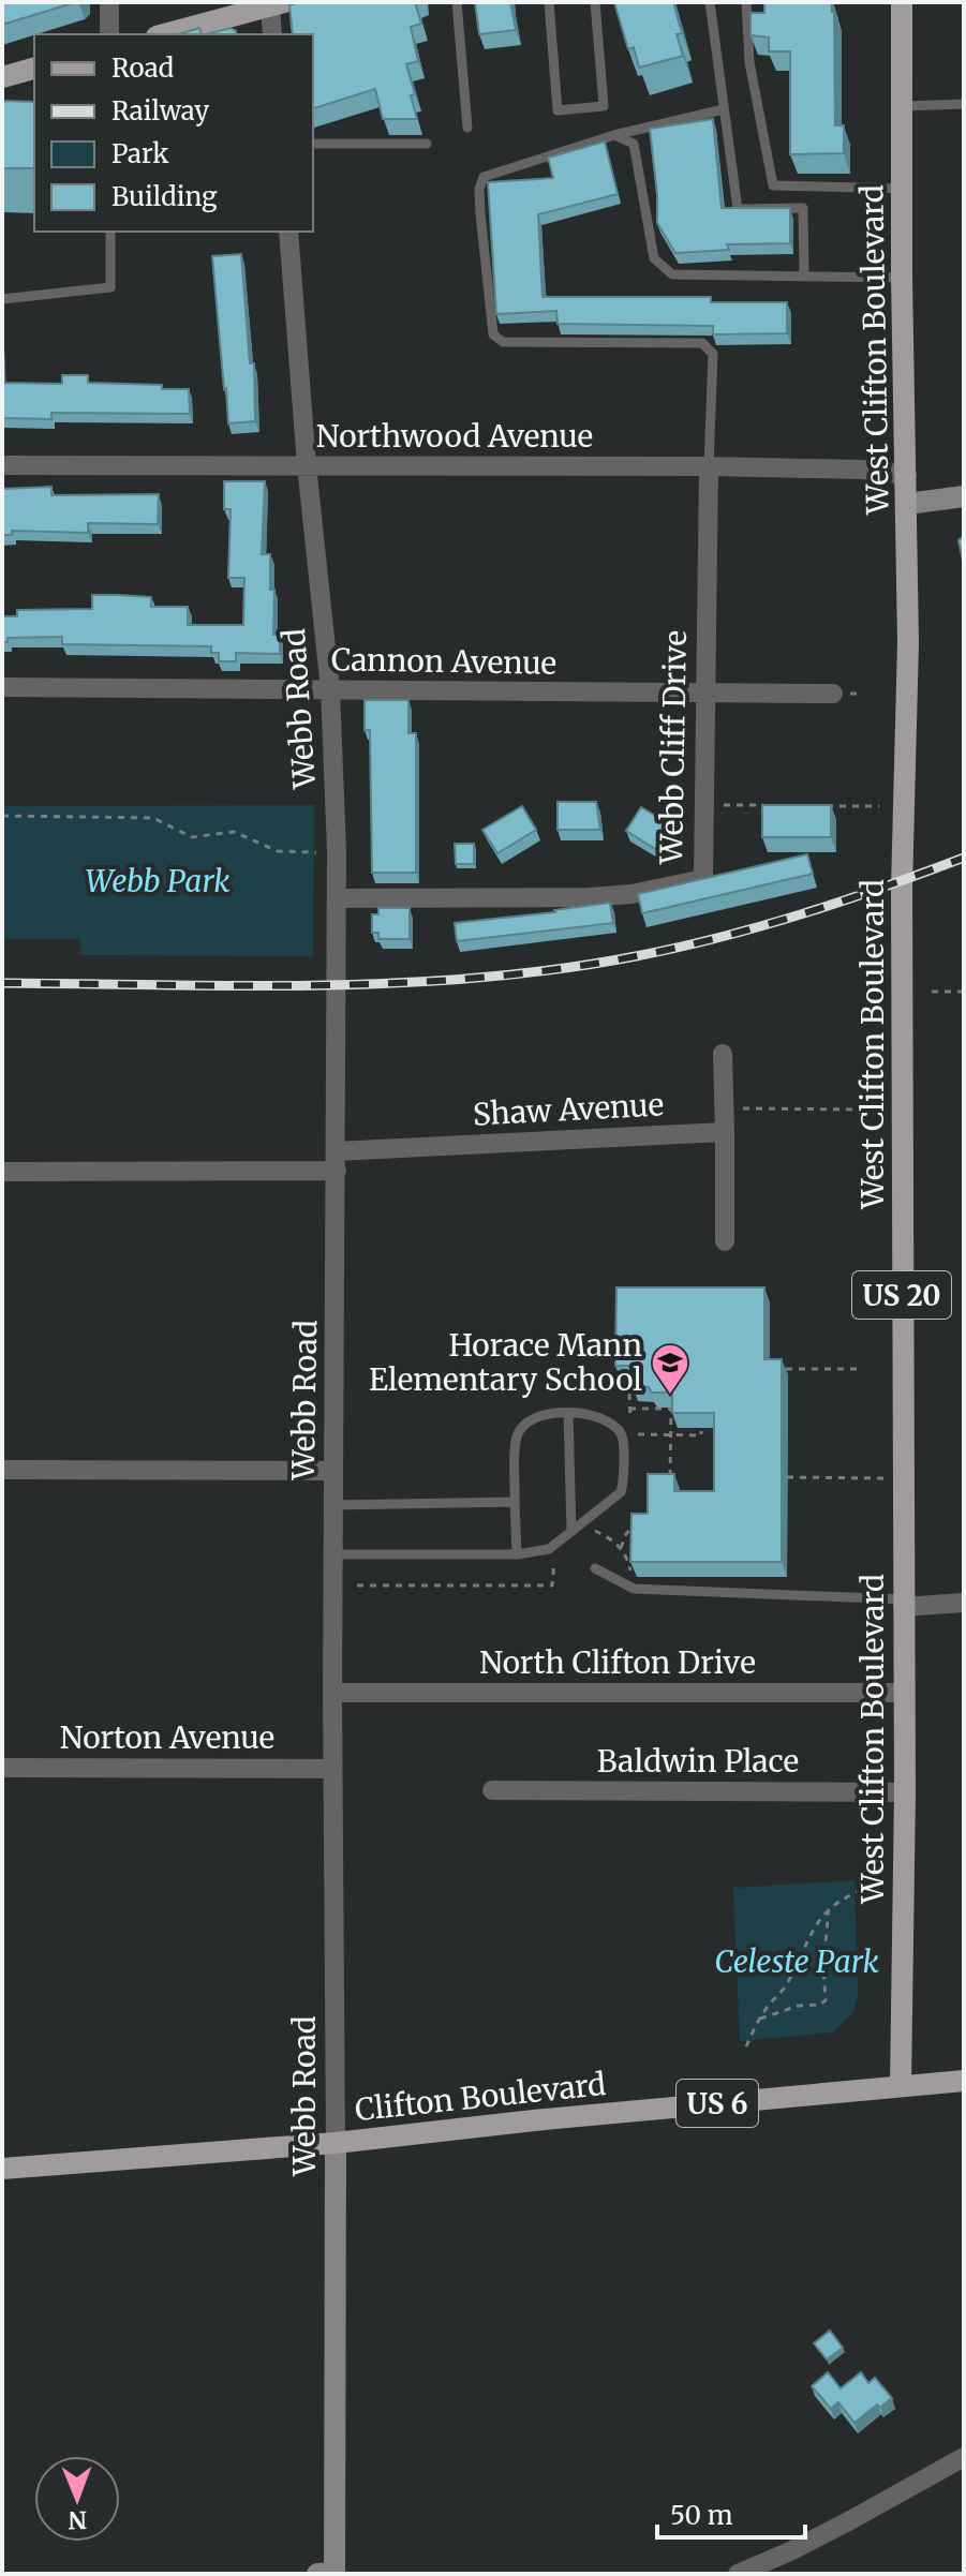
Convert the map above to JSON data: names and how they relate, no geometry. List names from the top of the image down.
{
  "streets": {
    "main road": [
      "West Clifton Boulevard",
      "US 20",
      "Clifton Boulevard",
      "US 6"
    ],
    "street": [
      "Northwood Avenue",
      "Cannon Avenue",
      "Webb Road",
      "Webb Cliff Drive",
      "Shaw Avenue",
      "North Clifton Drive",
      "Norton Avenue",
      "Baldwin Place"
    ]
  },
  "crossings": [
    ["West Clifton Boulevard", "Northwood Avenue"],
    ["West Clifton Boulevard", "North Clifton Drive"],
    ["West Clifton Boulevard", "Baldwin Place"],
    ["West Clifton Boulevard", "Clifton Boulevard"],
    ["Northwood Avenue", "Webb Road"],
    ["Northwood Avenue", "Webb Cliff Drive"],
    ["Cannon Avenue", "Webb Road"],
    ["Cannon Avenue", "Webb Cliff Drive"],
    ["Webb Road", "Webb Cliff Drive"],
    ["Webb Road", "Shaw Avenue"],
    ["Webb Road", "North Clifton Drive"],
    ["Webb Road", "Norton Avenue"],
    ["Webb Road", "Clifton Boulevard"]
  ],
  "parks": ["Webb Park", "Celeste Park"],
  "places": {
    "school or university": ["Horace Mann Elementary School"]
  },
  "legend": [
    "Road",
    "Railway",
    "Park",
    "Building"
  ],
  "scale_bar": "50 m",
  "north": "bottom"
}
